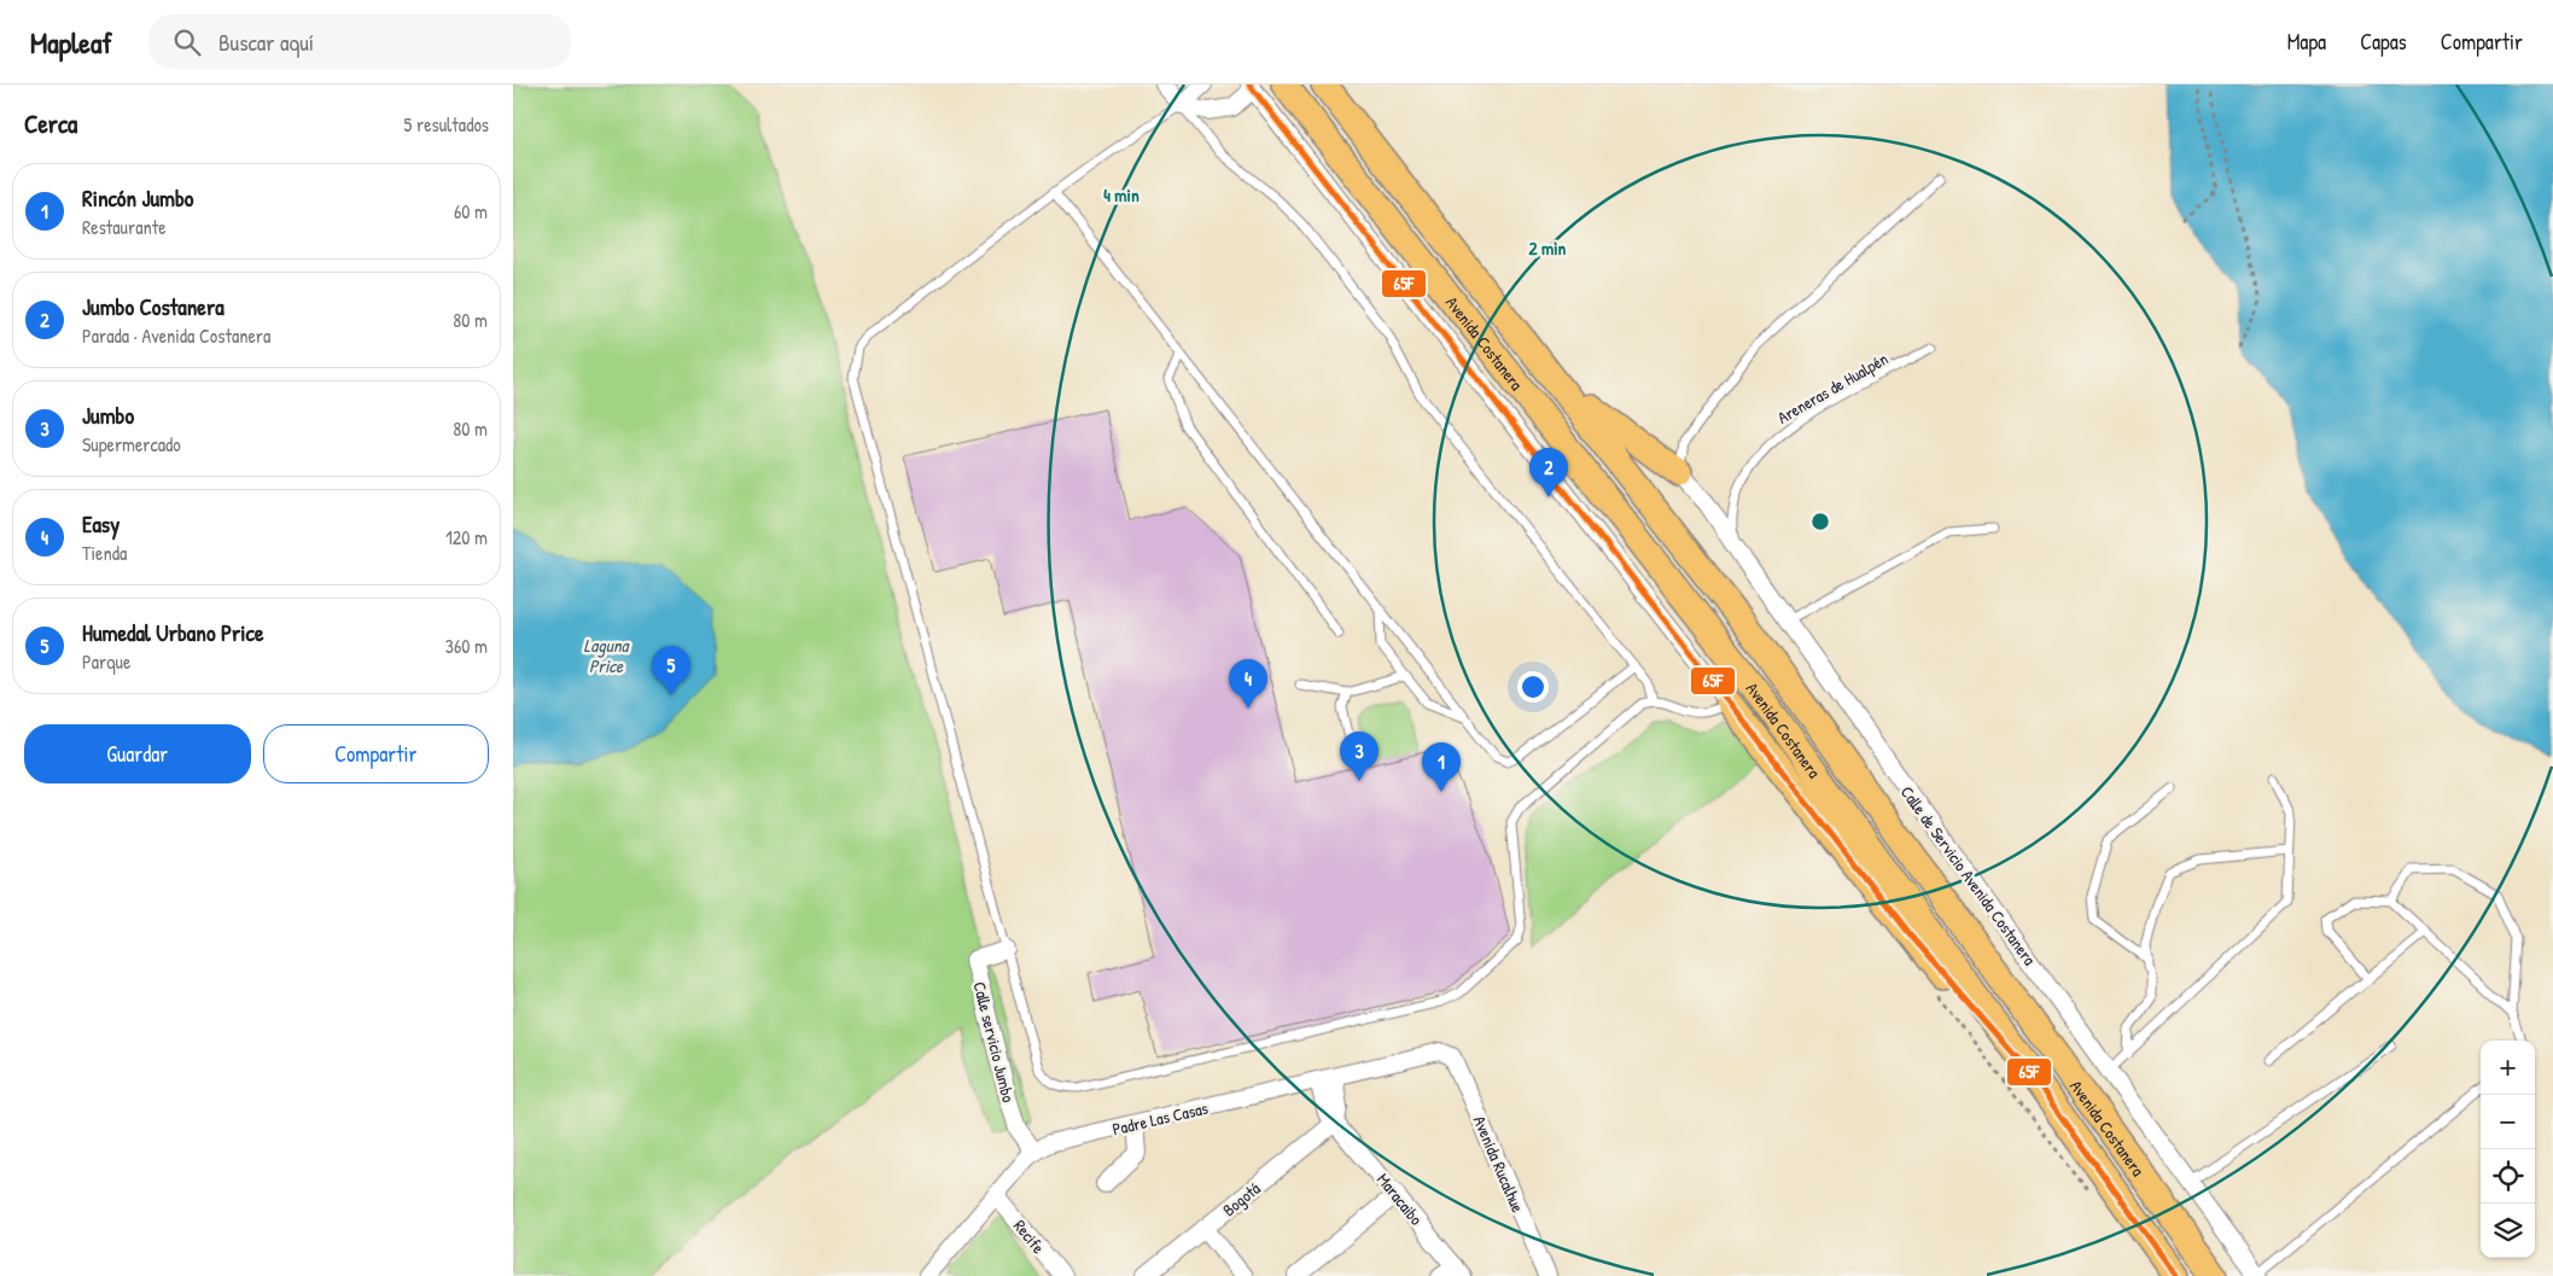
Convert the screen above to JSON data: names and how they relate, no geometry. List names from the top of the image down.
{
  "streets": {
    "main road": ["Avenida Costanera"],
    "street": [
      "Calle de Servicio Avenida Costanera",
      "Calle servicio Jumbo",
      "Padre Las Casas",
      "Avenida Rucalhue",
      "Bogotá",
      "Maracaibo",
      "Recife"
    ],
    "lane": ["Areneras de Hualpén"]
  },
  "crossings": [
    ["Areneras de Hualpén", "Calle de Servicio Avenida Costanera"],
    ["Calle servicio Jumbo", "Padre Las Casas"],
    ["Padre Las Casas", "Avenida Rucalhue"],
    ["Padre Las Casas", "Recife"],
    ["Bogotá", "Maracaibo"]
  ],
  "water": ["Laguna Price"],
  "lines": ["transit line 65F"],
  "page": {
    "header": "Mapleaf",
    "search": "Buscar aquí",
    "nav": ["Mapa", "Capas", "Compartir"],
    "heading": ["Cerca", "5 resultados"],
    "list": [
      {
        "mark": "1",
        "name": "Rincón Jumbo",
        "note": "Restaurante",
        "value": "60 m"
      },
      {
        "mark": "2",
        "name": "Jumbo Costanera",
        "note": "Parada · Avenida Costanera",
        "value": "80 m"
      },
      {
        "mark": "3",
        "name": "Jumbo",
        "note": "Supermercado",
        "value": "80 m"
      },
      {
        "mark": "4",
        "name": "Easy",
        "note": "Tienda",
        "value": "120 m"
      },
      {
        "mark": "5",
        "name": "Humedal Urbano Price",
        "note": "Parque",
        "value": "360 m"
      }
    ],
    "pins": [
      "2",
      "5",
      "4",
      "3",
      "1"
    ],
    "buttons": ["Guardar", "Compartir"],
    "map_buttons": ["+", "−"]
  },
  "rings": ["4 min", "2 min"]
}
